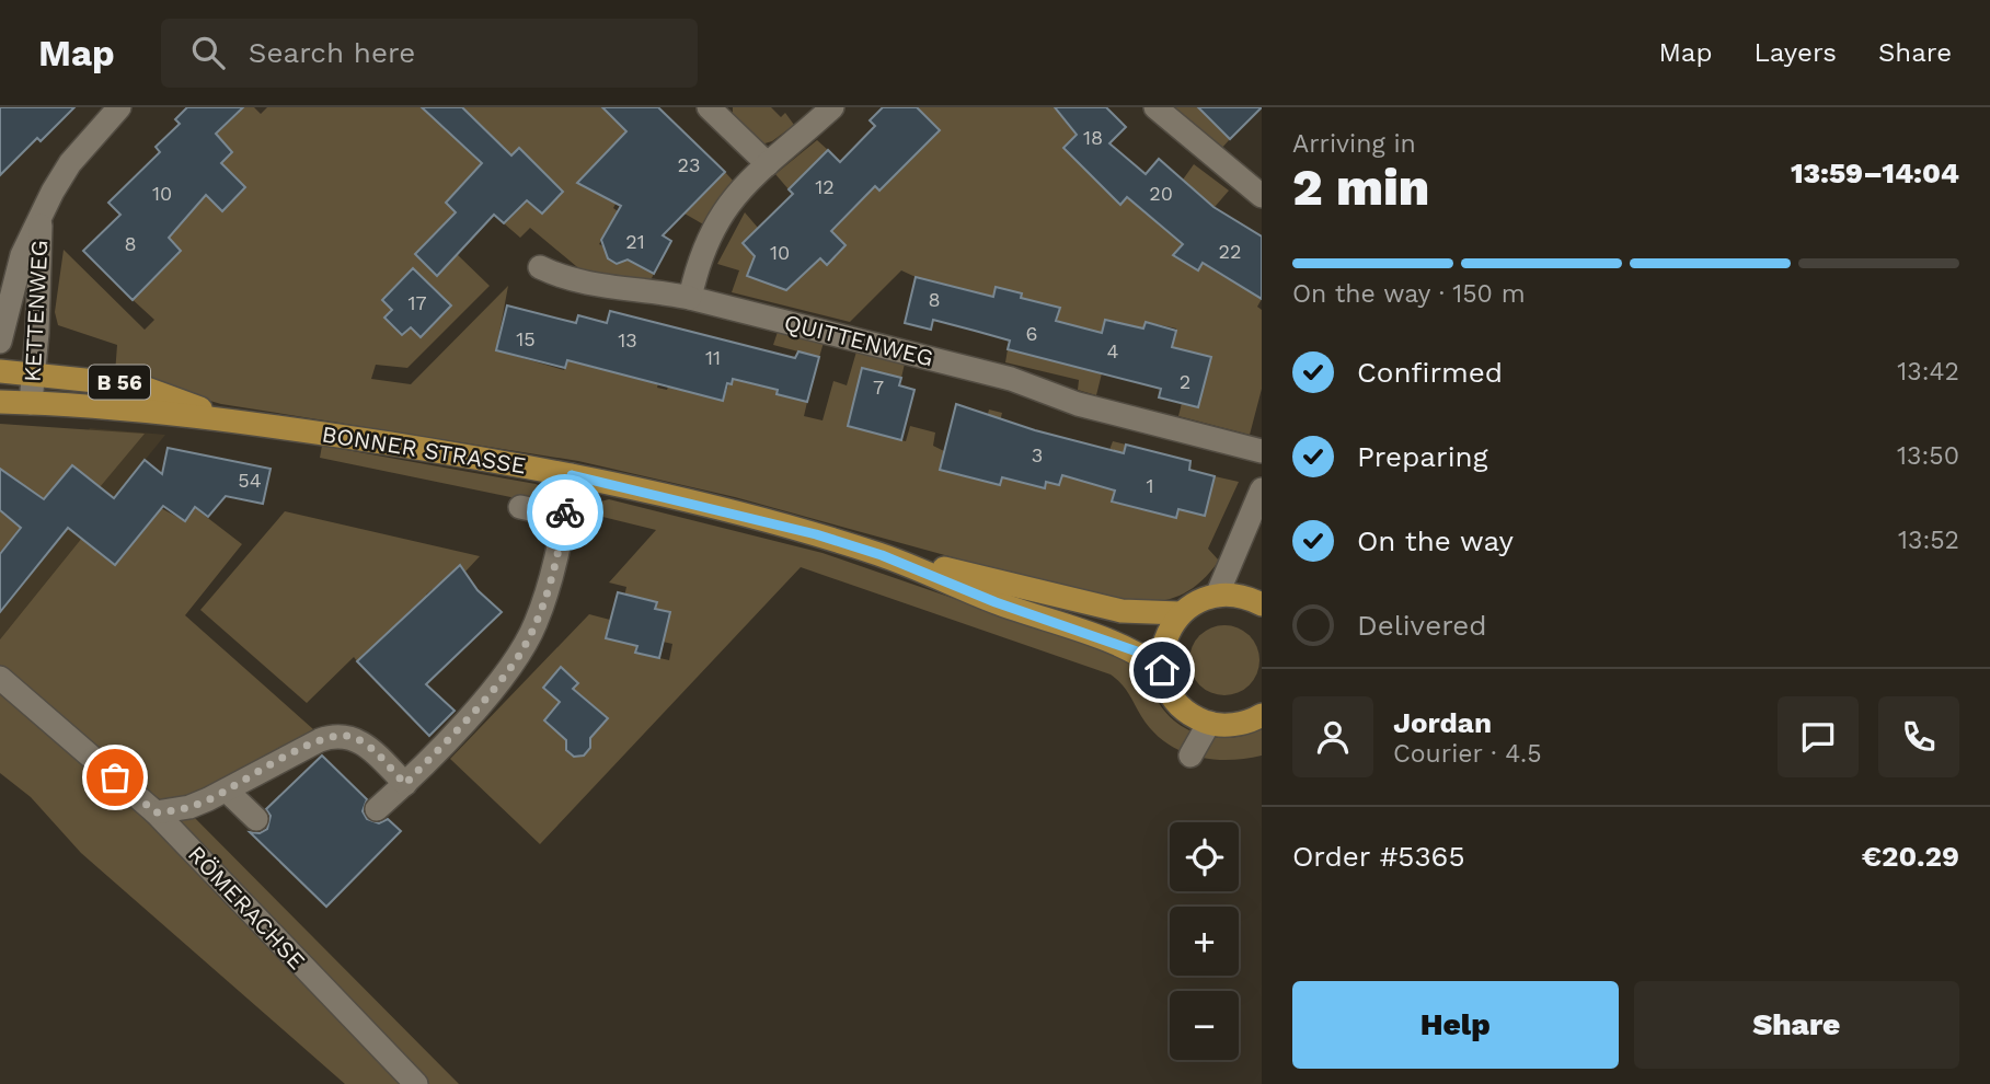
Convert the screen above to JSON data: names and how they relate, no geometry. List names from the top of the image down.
{
  "streets": {
    "main road": ["B 56", "BONNER STRASSE"],
    "street": ["KETTENWEG", "QUITTENWEG", "RÖMERACHSE"]
  },
  "crossings": [
    ["KETTENWEG", "BONNER STRASSE"],
    ["B 56", "BONNER STRASSE"]
  ],
  "house_numbers": [
    "18",
    "23",
    "12",
    "10",
    "20",
    "21",
    "8",
    "22",
    "10",
    "8",
    "17",
    "6",
    "15",
    "13",
    "4",
    "11",
    "2",
    "7",
    "3",
    "54",
    "1"
  ],
  "page": {
    "header": "Map",
    "search": "Search here",
    "nav": ["Map", "Layers", "Share"],
    "heading": ["2 min", "Arriving in", "13:59–14:04"],
    "panel": [
      "Jordan",
      "Courier · 4.5",
      "Order #5365",
      "€20.29"
    ],
    "bar": "On the way · 150 m",
    "list": [
      ["Confirmed", "13:42"],
      ["Preparing", "13:50"],
      ["On the way", "13:52"],
      "Delivered"
    ],
    "map_buttons": ["+", "−"],
    "buttons": ["Help", "Share"]
  }
}
